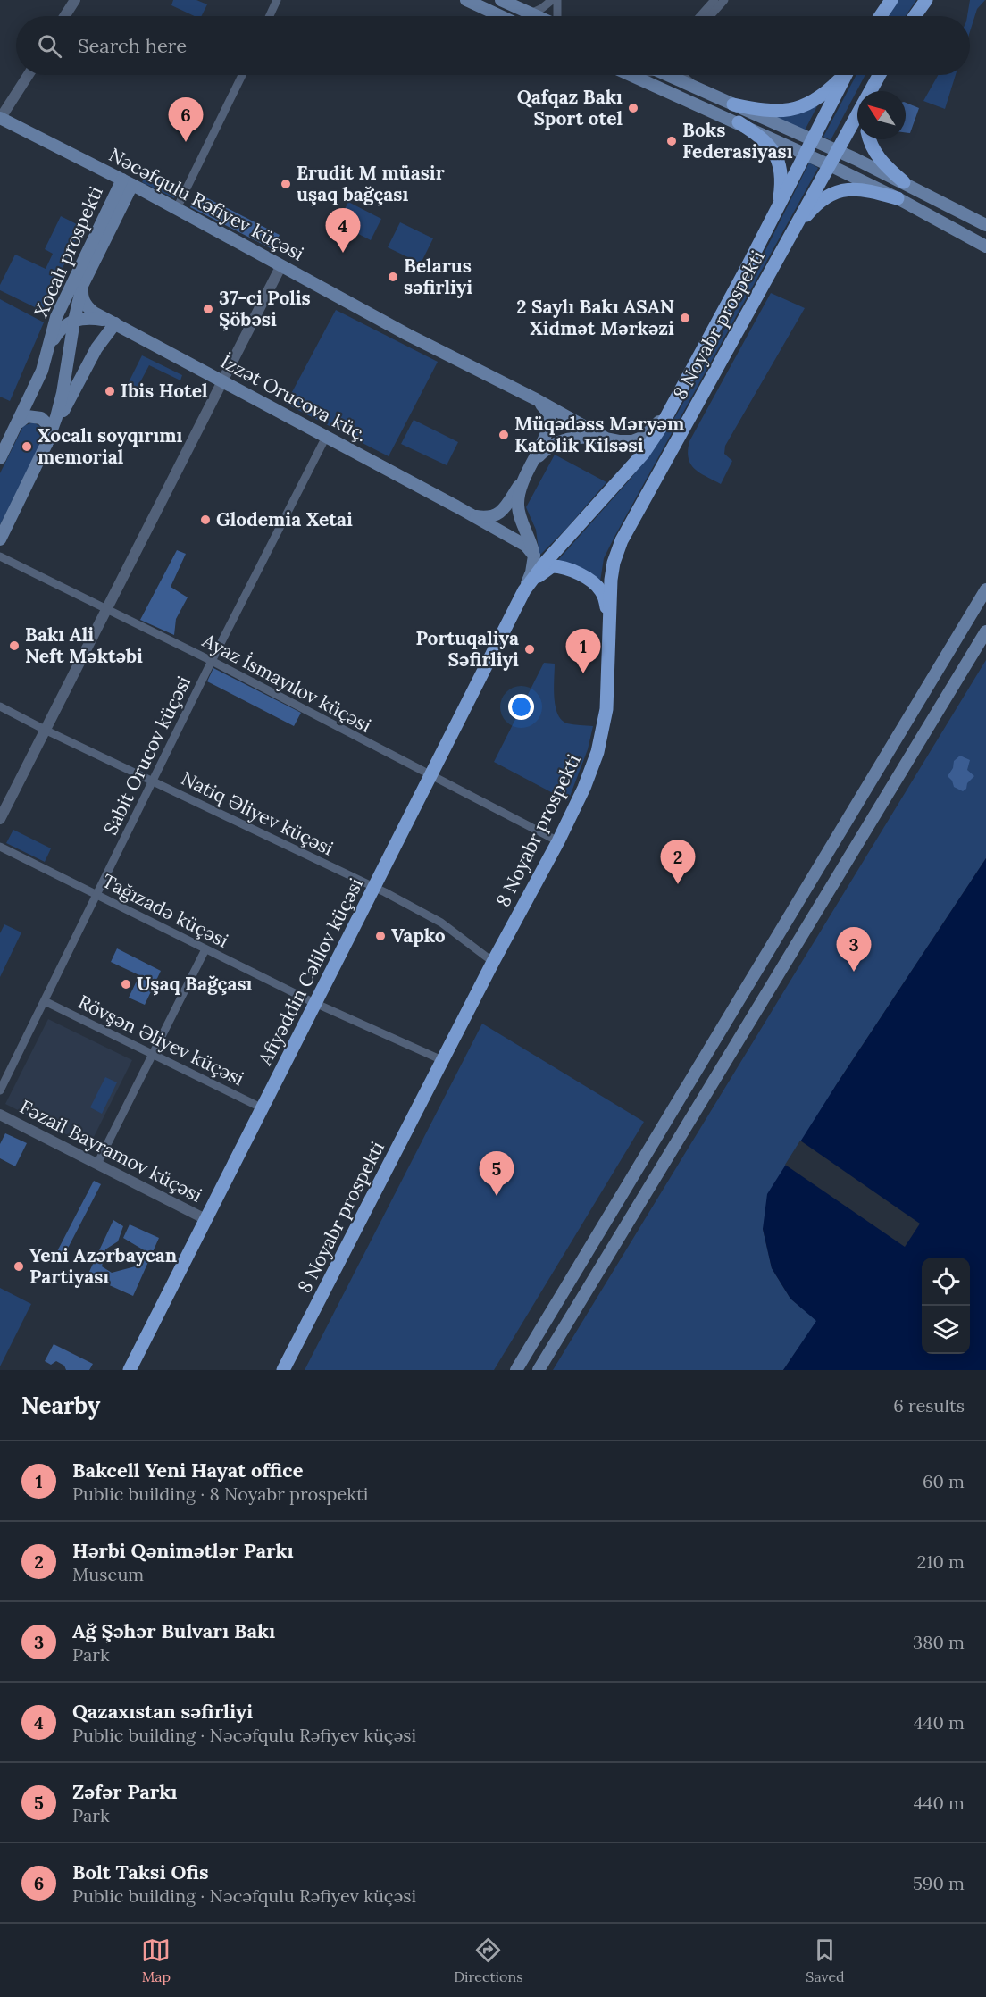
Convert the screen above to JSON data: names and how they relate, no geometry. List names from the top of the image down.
{
  "streets": {
    "highway": ["8 Noyabr prospekti", "Afiyəddin Cəlilov küçəsi"],
    "main road": ["Nəcəfqulu Rəfiyev küçəsi", "Xocalı prospekti", "İzzət Orucova küç."],
    "street": [
      "Ayaz İsmayılov küçəsi",
      "Sabit Orucov küçəsi",
      "Natiq Əliyev küçəsi",
      "Tağızadə küçəsi",
      "Rövşən Əliyev küçəsi",
      "Fəzail Bayramov küçəsi"
    ]
  },
  "crossings": [
    ["Nəcəfqulu Rəfiyev küçəsi", "Xocalı prospekti"],
    ["Xocalı prospekti", "İzzət Orucova küç."],
    ["8 Noyabr prospekti", "Ayaz İsmayılov küçəsi"],
    ["8 Noyabr prospekti", "Natiq Əliyev küçəsi"],
    ["8 Noyabr prospekti", "Afiyəddin Cəlilov küçəsi"],
    ["İzzət Orucova küç.", "Sabit Orucov küçəsi"],
    ["Ayaz İsmayılov küçəsi", "Sabit Orucov küçəsi"],
    ["Ayaz İsmayılov küçəsi", "Afiyəddin Cəlilov küçəsi"],
    ["Sabit Orucov küçəsi", "Natiq Əliyev küçəsi"],
    ["Sabit Orucov küçəsi", "Tağızadə küçəsi"],
    ["Sabit Orucov küçəsi", "Rövşən Əliyev küçəsi"],
    ["Natiq Əliyev küçəsi", "Afiyəddin Cəlilov küçəsi"],
    ["Tağızadə küçəsi", "Afiyəddin Cəlilov küçəsi"],
    ["Afiyəddin Cəlilov küçəsi", "Rövşən Əliyev küçəsi"],
    ["Afiyəddin Cəlilov küçəsi", "Fəzail Bayramov küçəsi"]
  ],
  "places": [
    "Qafqaz Bakı Sport otel",
    "Boks Federasiyası",
    "Erudit M müasir uşaq bağçası",
    "Belarus səfirliyi",
    "37-ci Polis Şöbəsi",
    "2 Saylı Bakı ASAN Xidmət Mərkəzi",
    "Ibis Hotel",
    "Müqədəss Məryəm Katolik Kilsəsi",
    "Xocalı soyqırımı memorial",
    "Glodemia Xetai",
    "Bakı Ali Neft Məktəbi",
    "Portuqaliya Səfirliyi",
    "Vapko",
    "Uşaq Bağçası",
    "Yeni Azərbaycan Partiyası"
  ],
  "north": "top left",
  "page": {
    "search": "Search here",
    "pins": [
      "6",
      "4",
      "1",
      "2",
      "3",
      "5"
    ],
    "heading": ["Nearby", "6 results"],
    "list": [
      {
        "mark": "1",
        "name": "Bakcell Yeni Hayat office",
        "note": "Public building · 8 Noyabr prospekti",
        "value": "60 m"
      },
      {
        "mark": "2",
        "name": "Hərbi Qənimətlər Parkı",
        "note": "Museum",
        "value": "210 m"
      },
      {
        "mark": "3",
        "name": "Ağ Şəhər Bulvarı Bakı",
        "note": "Park",
        "value": "380 m"
      },
      {
        "mark": "4",
        "name": "Qazaxıstan səfirliyi",
        "note": "Public building · Nəcəfqulu Rəfiyev küçəsi",
        "value": "440 m"
      },
      {
        "mark": "5",
        "name": "Zəfər Parkı",
        "note": "Park",
        "value": "440 m"
      },
      {
        "mark": "6",
        "name": "Bolt Taksi Ofis",
        "note": "Public building · Nəcəfqulu Rəfiyev küçəsi",
        "value": "590 m"
      }
    ],
    "nav": ["Map", "Directions", "Saved"]
  }
}
